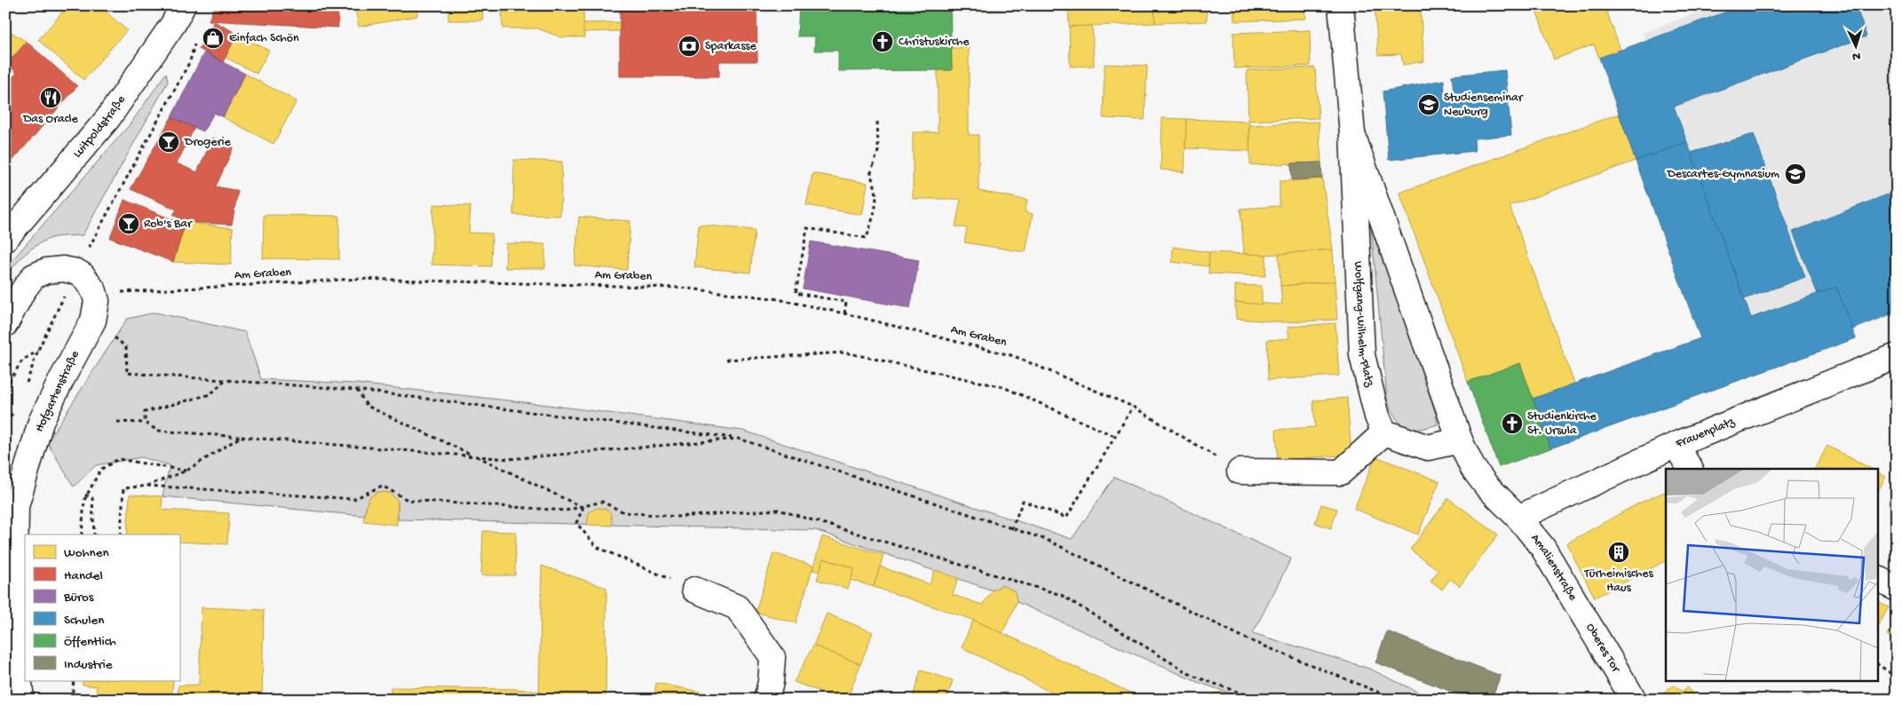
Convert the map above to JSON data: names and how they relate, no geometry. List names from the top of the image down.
{
  "streets": {
    "street": [
      "Luitpoldstraße",
      "Wolfgang-Wilhelm-Platz",
      "Hofgartenstraße",
      "Frauenplatz",
      "Amalienstraße",
      "Oberes Tor"
    ],
    "path": ["Am Graben"]
  },
  "crossings": [
    ["Am Graben", "Hofgartenstraße"],
    ["Wolfgang-Wilhelm-Platz", "Frauenplatz"],
    ["Wolfgang-Wilhelm-Platz", "Amalienstraße"],
    ["Frauenplatz", "Amalienstraße"],
    ["Amalienstraße", "Oberes Tor"]
  ],
  "places": {
    "shop": ["Einfach Schön"],
    "church": ["Christuskirche", "Studienkirche St. Ursula"],
    "bank": ["Sparkasse"],
    "restaurant": ["Das Oracle"],
    "school or university": ["Studienseminar Neuburg", "Descartes-Gymnasium"],
    "bar": ["Drogerie", "Rob's Bar"],
    "building": ["Türheimisches Haus"]
  },
  "legend": [
    "Wohnen",
    "Handel",
    "Büros",
    "Schulen",
    "Öffentlich",
    "Industrie"
  ],
  "north": "bottom"
}
